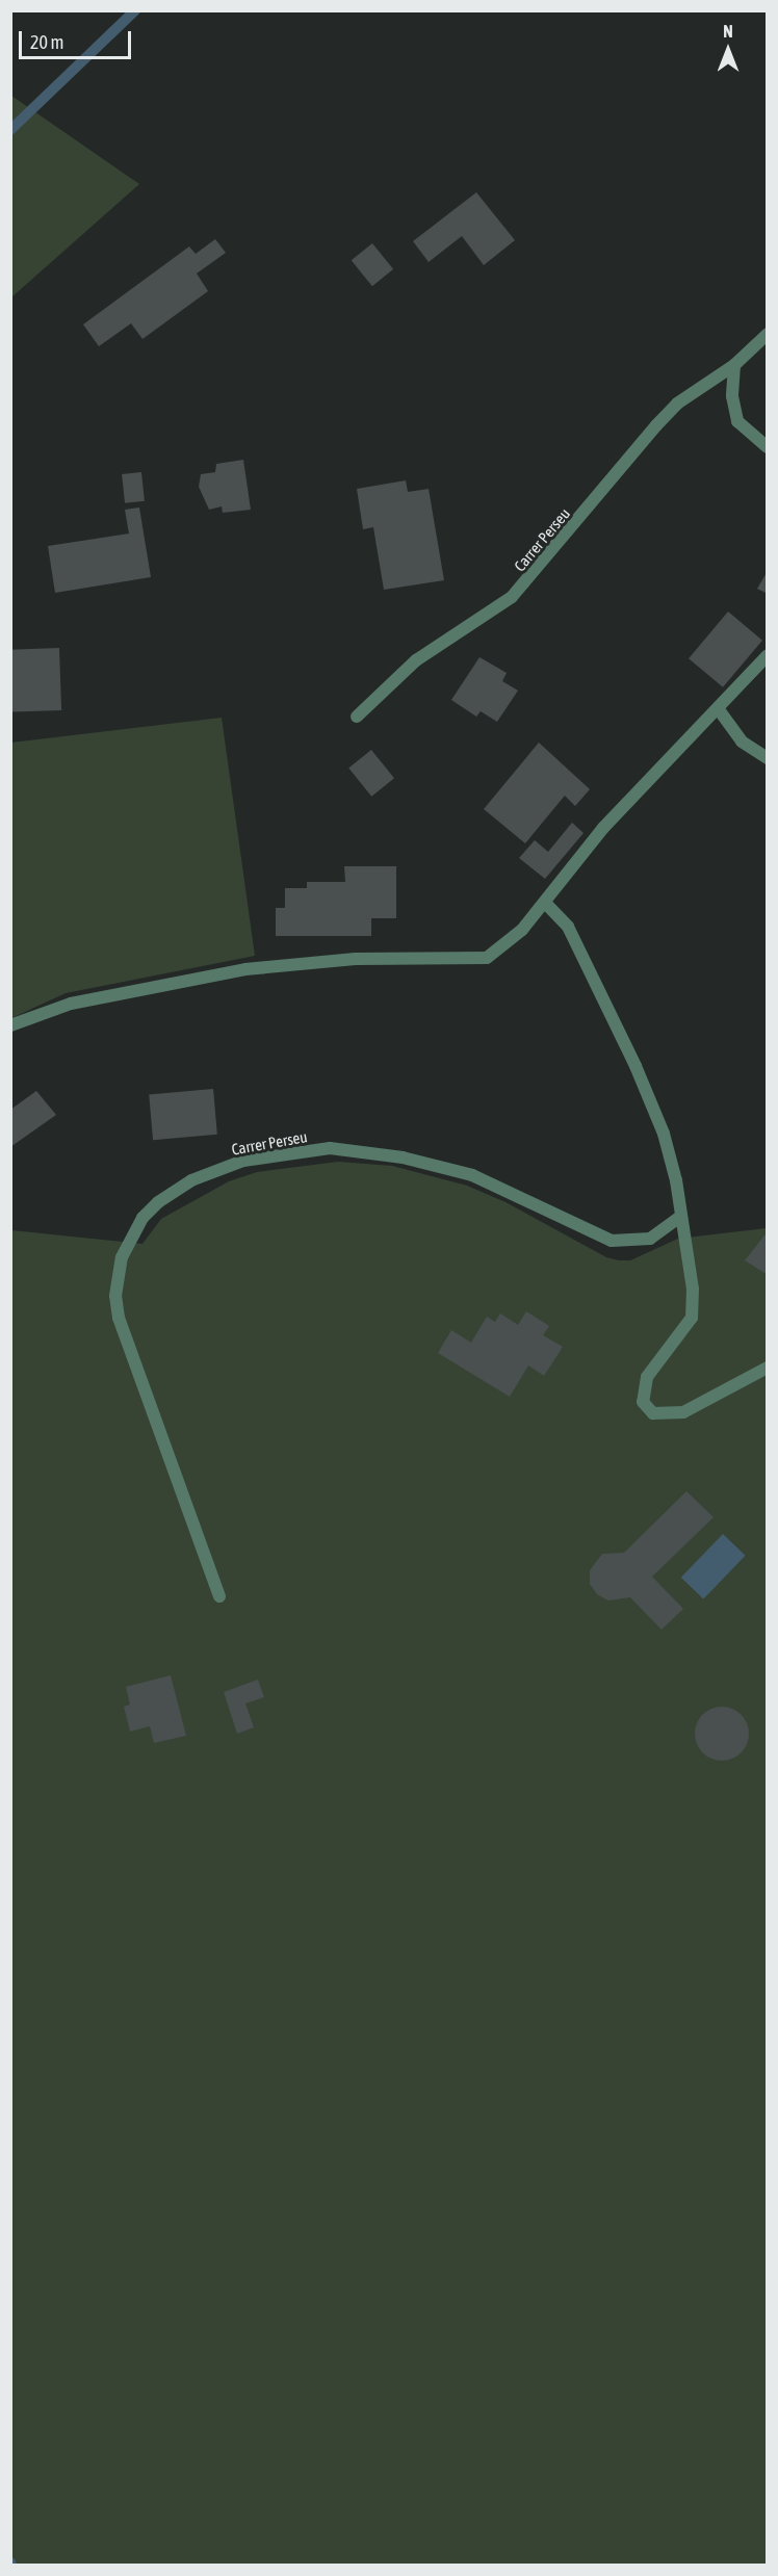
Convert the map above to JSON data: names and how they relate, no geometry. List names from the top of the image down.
{
  "streets": {
    "street": ["Carrer Perseu"]
  },
  "scale_bar": "20 m",
  "north": "top"
}
